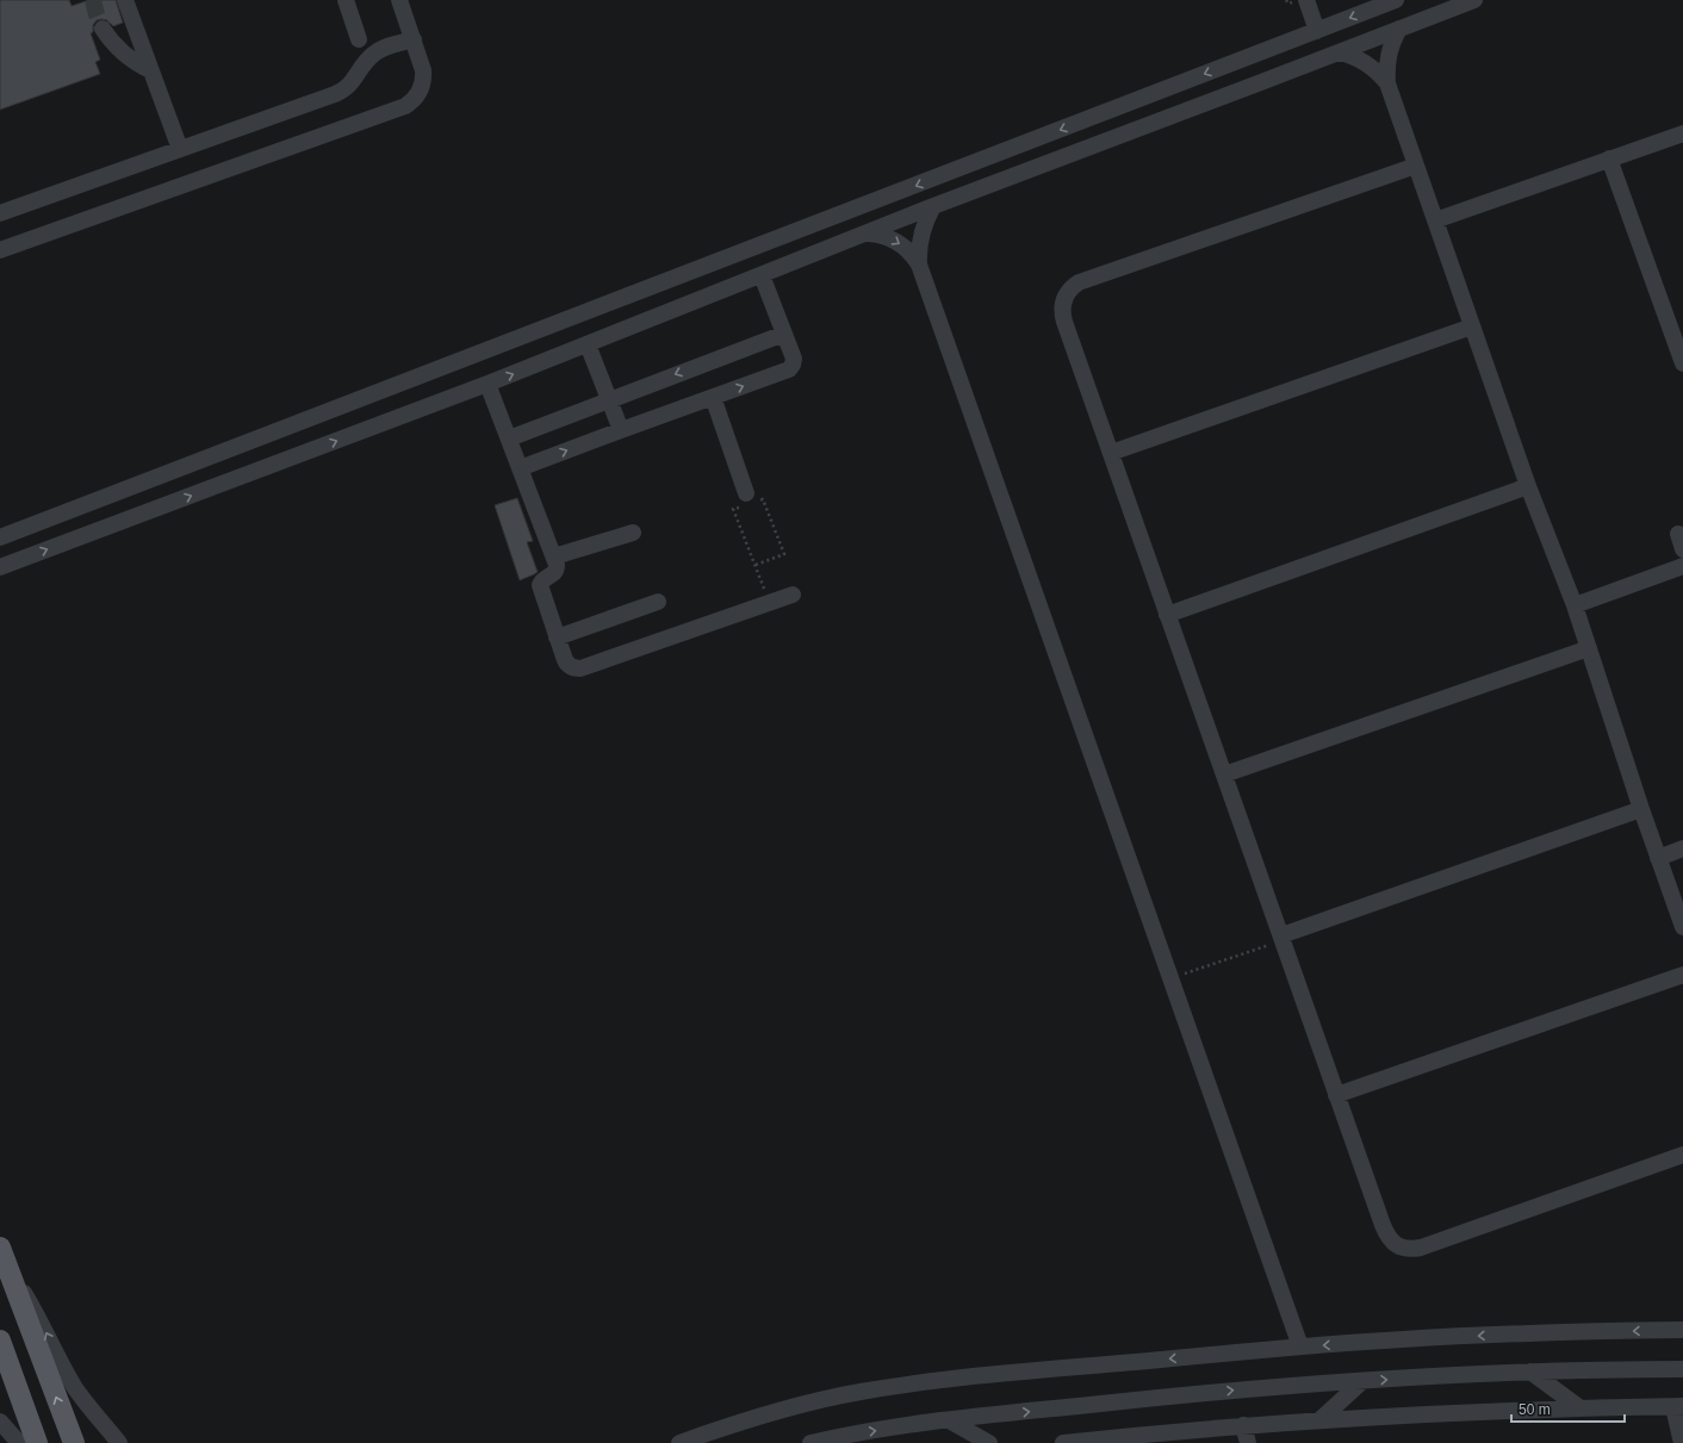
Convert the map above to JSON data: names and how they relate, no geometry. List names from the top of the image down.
{
  "scale_bar": "50 m"
}
